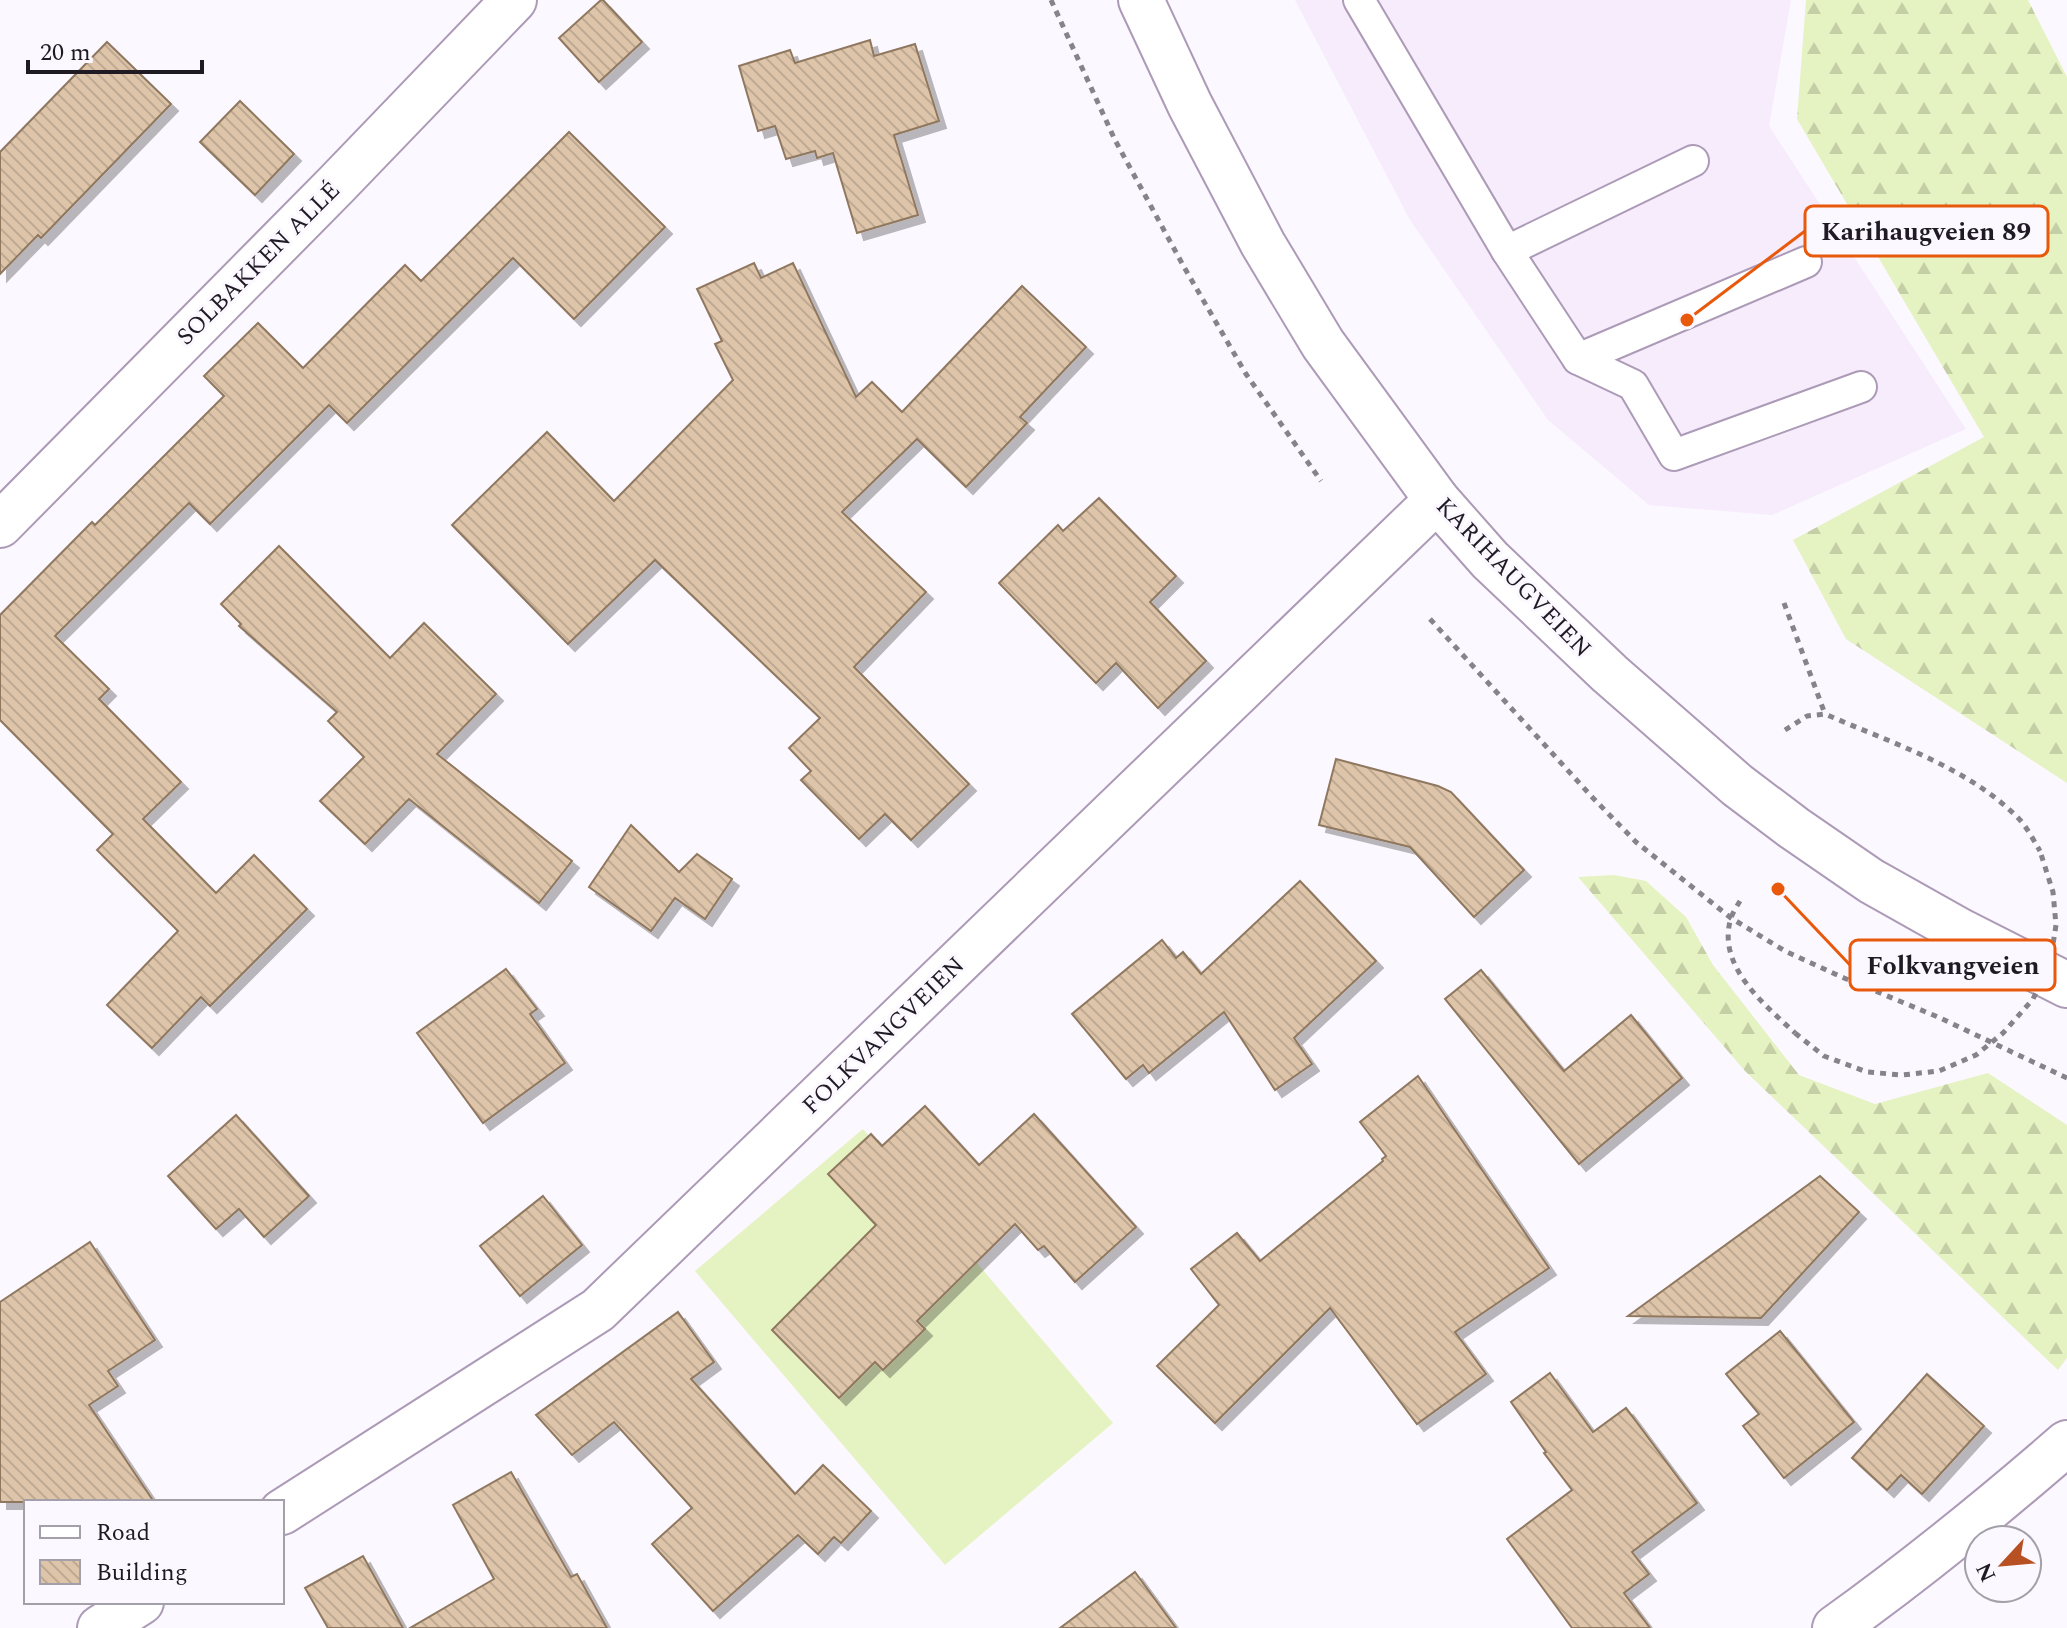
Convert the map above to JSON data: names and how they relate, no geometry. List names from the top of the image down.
{
  "streets": {
    "street": ["SOLBAKKEN ALLÉ", "KARIHAUGVEIEN", "FOLKVANGVEIEN"]
  },
  "crossings": [
    ["KARIHAUGVEIEN", "FOLKVANGVEIEN"]
  ],
  "places": ["Karihaugveien 89", "Folkvangveien"],
  "legend": ["Road", "Building"],
  "scale_bar": "20 m",
  "north": "bottom left"
}
